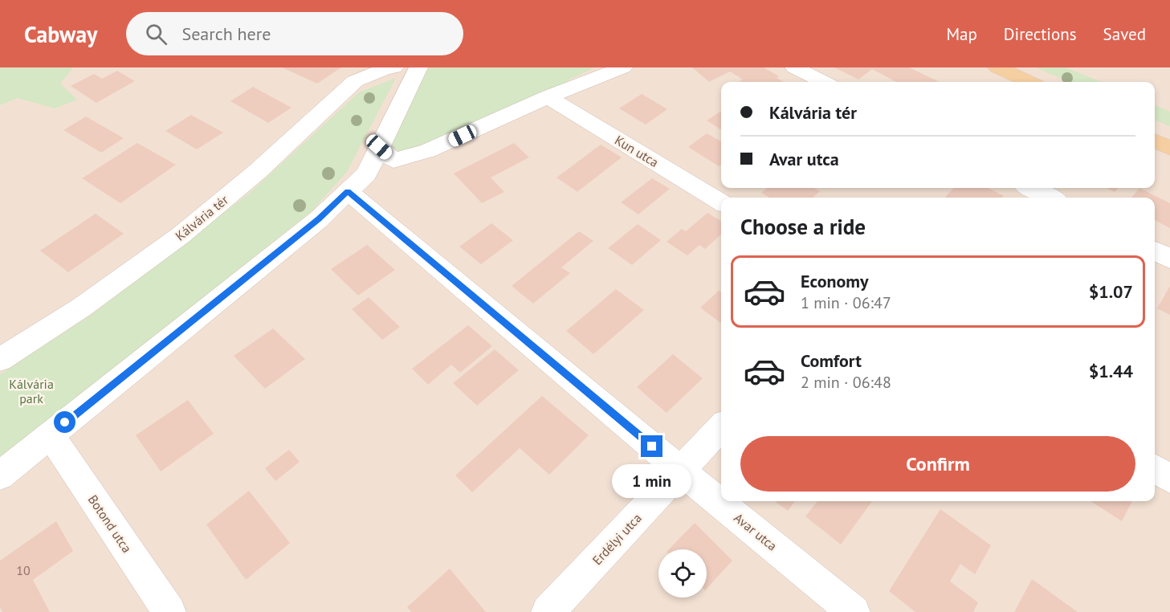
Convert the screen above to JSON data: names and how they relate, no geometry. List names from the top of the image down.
{
  "streets": {
    "street": [
      "Kun utca",
      "Kálvária tér",
      "Botond utca",
      "Avar utca",
      "Erdélyi utca"
    ]
  },
  "crossings": [
    ["Avar utca", "Erdélyi utca"]
  ],
  "parks": ["Kálvária park"],
  "house_numbers": ["10"],
  "page": {
    "header": "Cabway",
    "search": "Search here",
    "nav": ["Map", "Directions", "Saved"],
    "banner": ["Kálvária tér", "Avar utca"],
    "heading": "Choose a ride",
    "list": [
      {
        "name": "Economy",
        "note": "1 min · 06:47",
        "value": "$1.07"
      },
      {
        "name": "Comfort",
        "note": "2 min · 06:48",
        "value": "$1.44"
      }
    ],
    "buttons": "Confirm",
    "bubble": "1 min"
  }
}
